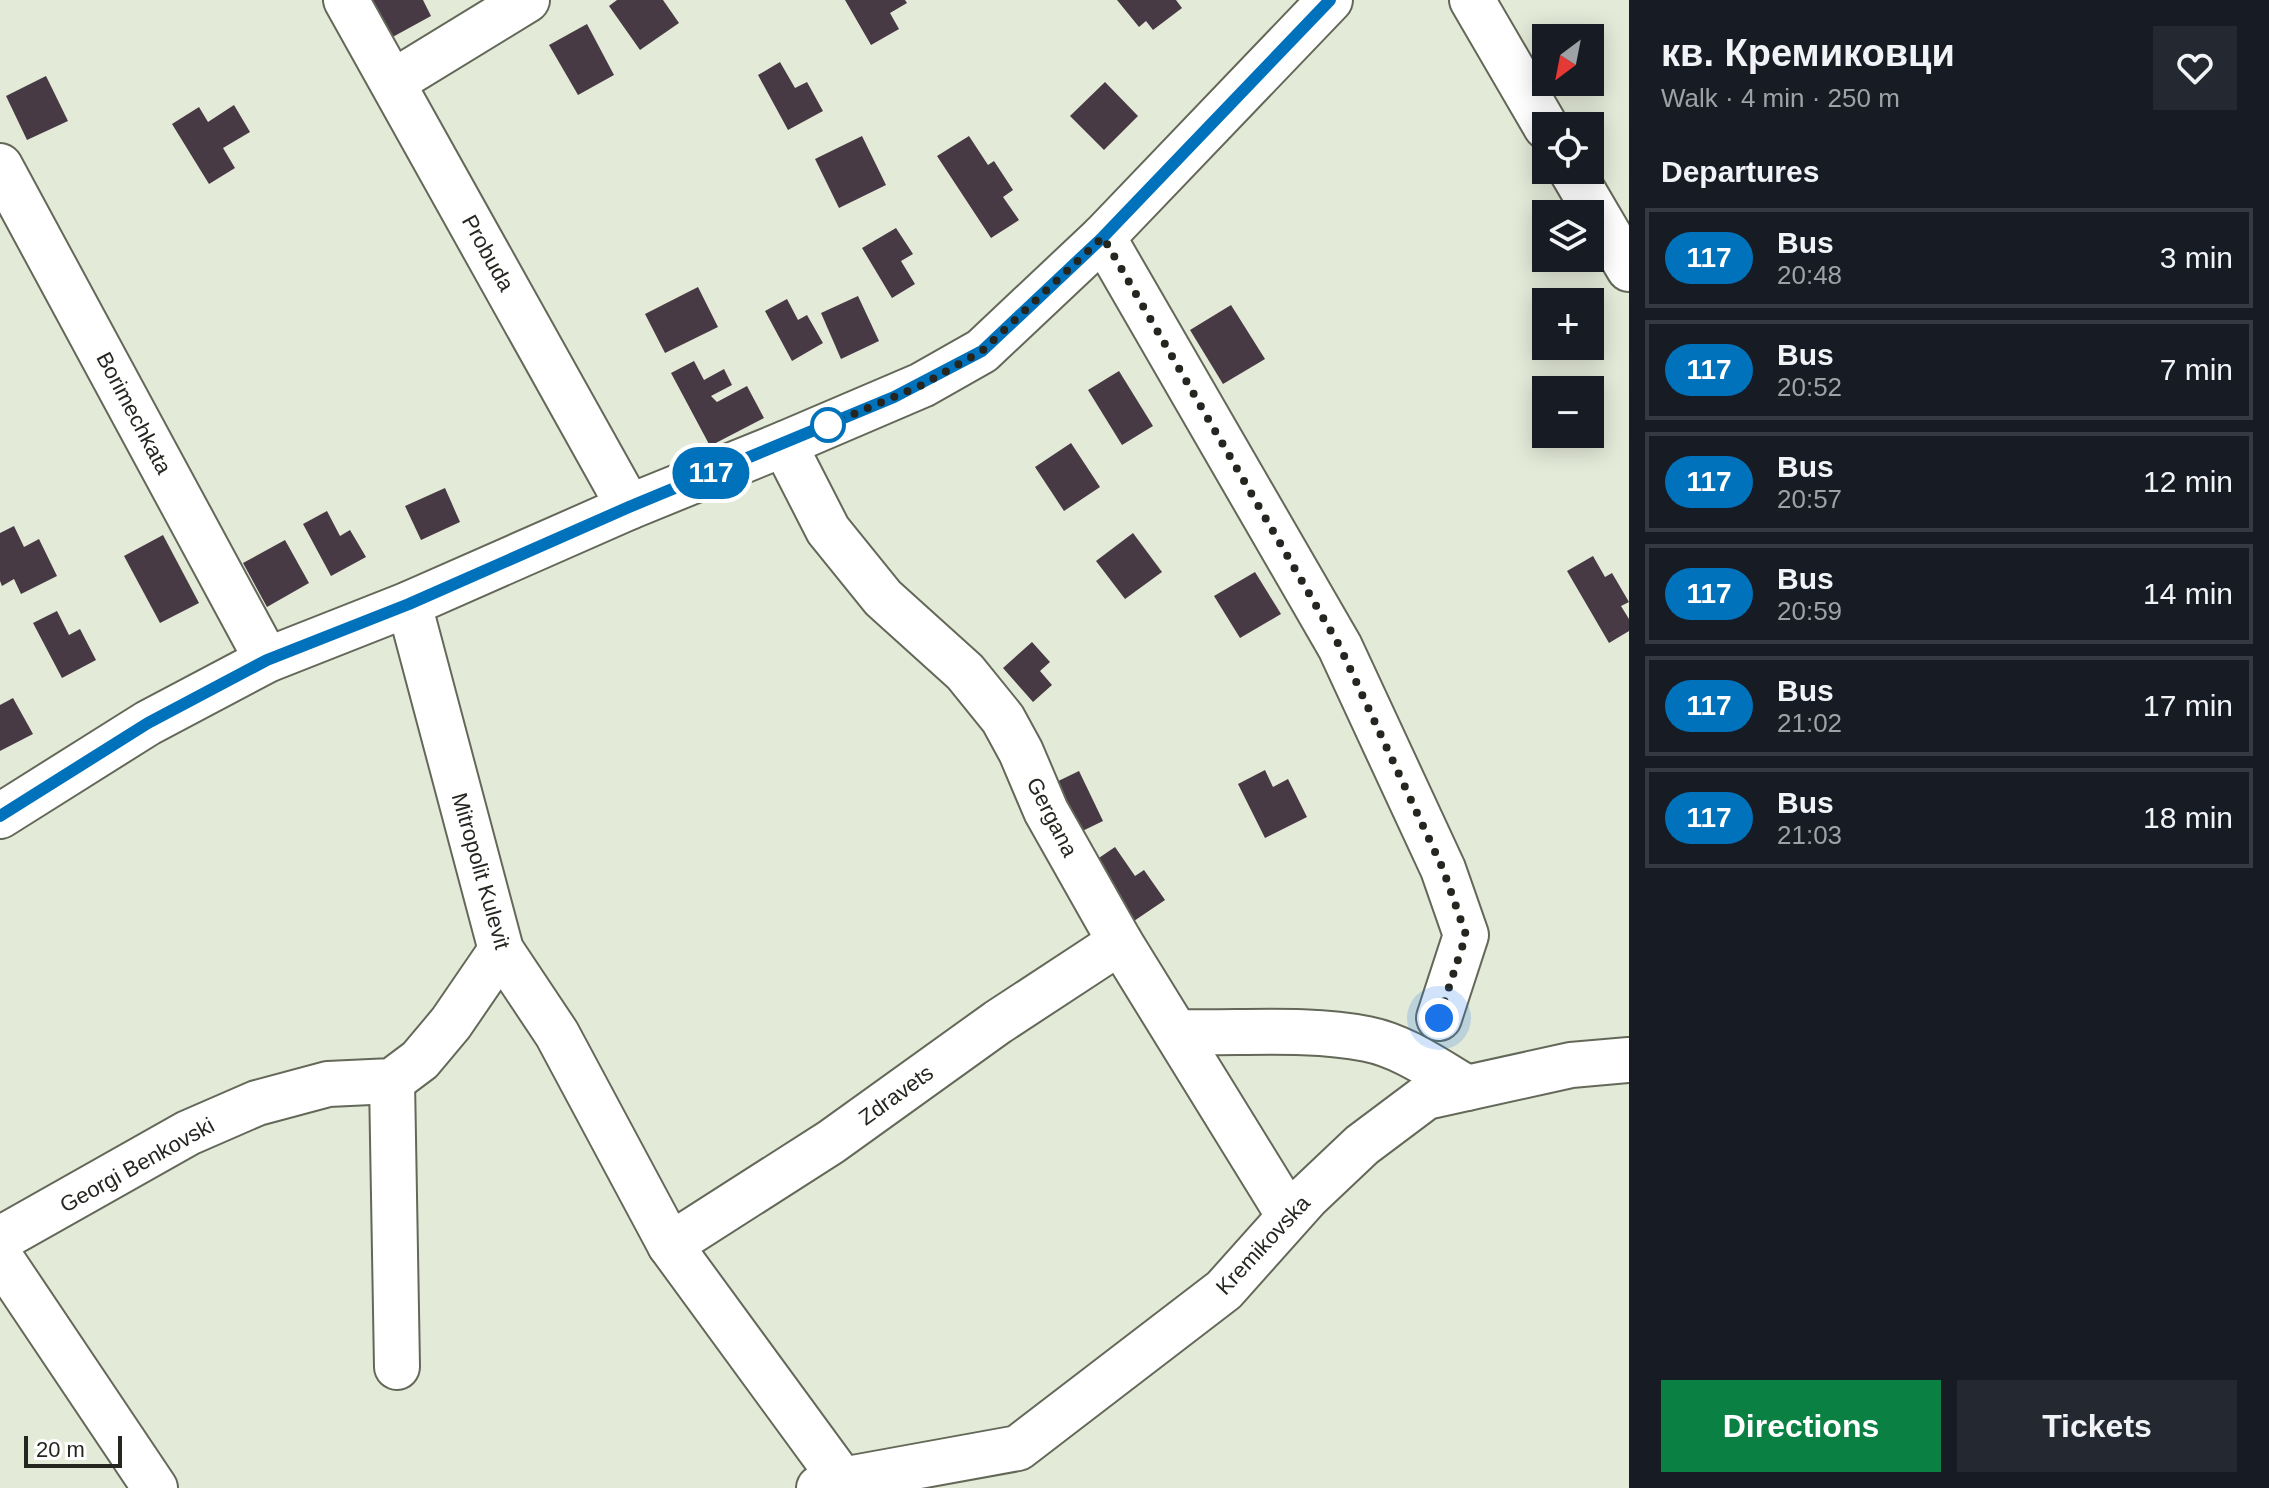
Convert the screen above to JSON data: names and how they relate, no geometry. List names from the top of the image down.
{
  "streets": {
    "street": [
      "Probuda",
      "Borimechkata",
      "Gergana",
      "Mitropolit Kulevit",
      "Zdravets",
      "Georgi Benkovski",
      "Kremikovska"
    ]
  },
  "crossings": [
    ["Gergana", "Zdravets"],
    ["Gergana", "Kremikovska"],
    ["Mitropolit Kulevit", "Zdravets"],
    ["Mitropolit Kulevit", "Kremikovska"]
  ],
  "lines": ["bus line 117"],
  "scale_bar": "20 m",
  "north": "bottom left",
  "page": {
    "on_map": "117",
    "heading": [
      ["кв. Кремиковци", "Walk · 4 min · 250 m"],
      "Departures"
    ],
    "map_buttons": ["+", "−"],
    "list": [
      {
        "mark": "117",
        "name": "Bus",
        "note": "20:48",
        "value": "3 min"
      },
      {
        "mark": "117",
        "name": "Bus",
        "note": "20:52",
        "value": "7 min"
      },
      {
        "mark": "117",
        "name": "Bus",
        "note": "20:57",
        "value": "12 min"
      },
      {
        "mark": "117",
        "name": "Bus",
        "note": "20:59",
        "value": "14 min"
      },
      {
        "mark": "117",
        "name": "Bus",
        "note": "21:02",
        "value": "17 min"
      },
      {
        "mark": "117",
        "name": "Bus",
        "note": "21:03",
        "value": "18 min"
      }
    ],
    "buttons": ["Directions", "Tickets"],
    "scale": "20 m"
  }
}
